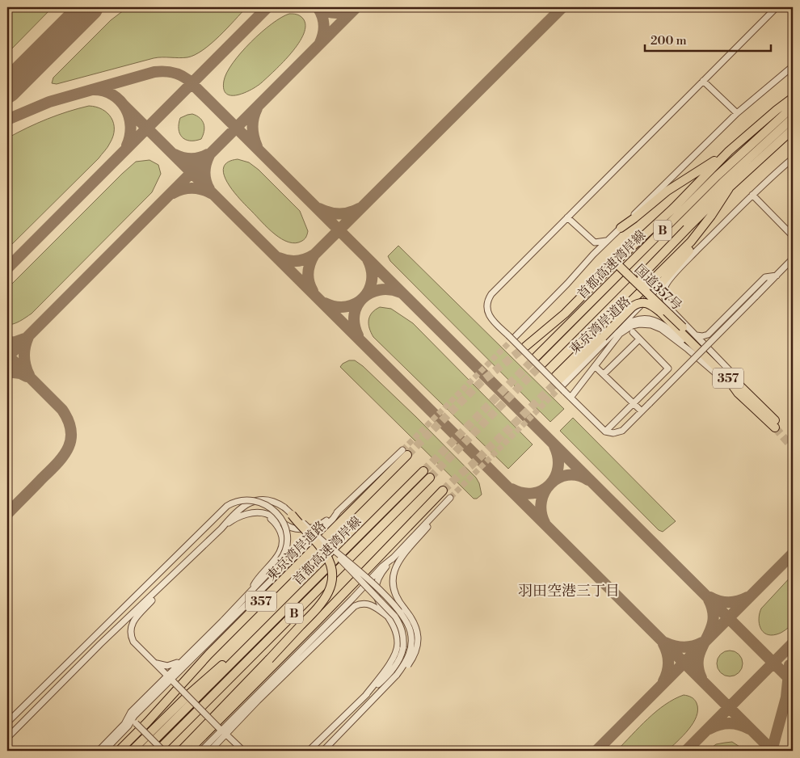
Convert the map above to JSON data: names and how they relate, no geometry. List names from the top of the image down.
{
  "streets": {
    "highway": [
      "B",
      "首都高速湾岸線",
      "国道357号",
      "東京湾岸道路",
      "357"
    ]
  },
  "crossings": [
    ["国道357号", "東京湾岸道路"]
  ],
  "districts": ["羽田空港三丁目"],
  "scale_bar": "200 m"
}
